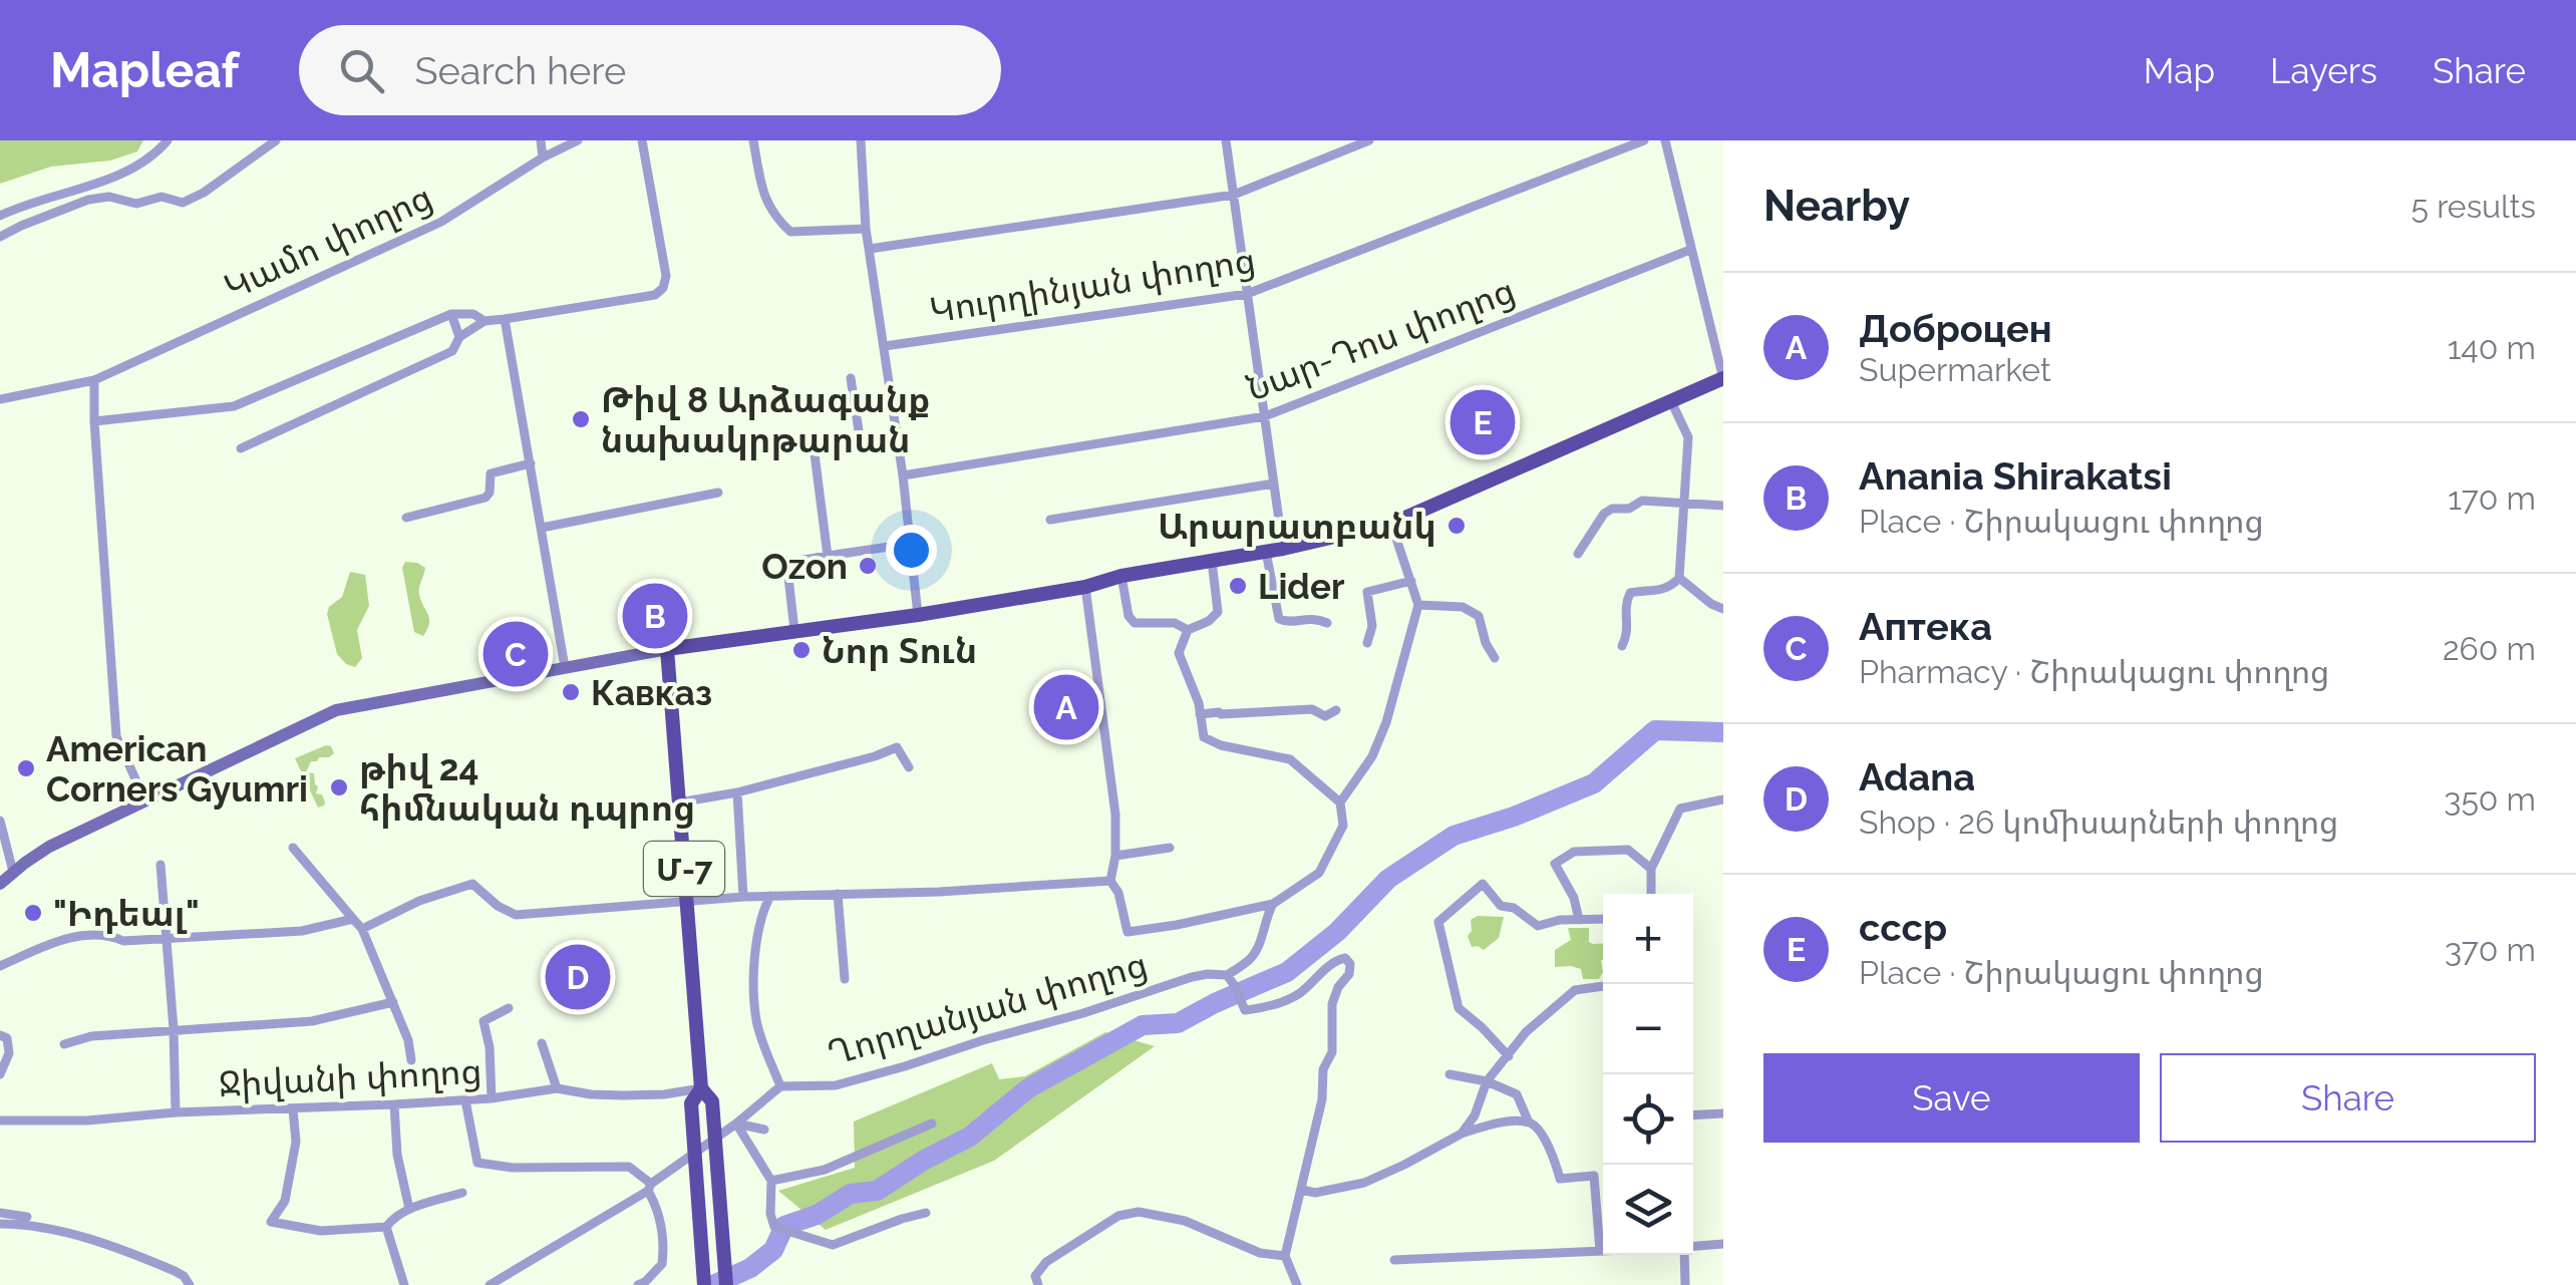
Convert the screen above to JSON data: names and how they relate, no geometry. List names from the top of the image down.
{
  "streets": {
    "main road": ["Մ-7"],
    "street": [
      "Կամո փողոց",
      "Կուրղինյան փողոց",
      "Նար-Դոս փողոց",
      "Ղորղանյան փողոց",
      "Ջիվանի փողոց"
    ]
  },
  "crossings": [
    ["Մ-7", "Ջիվանի փողոց"]
  ],
  "places": [
    "Թիվ 8 Արձագանք նախակրթարան",
    "Արարատբանկ",
    "Ozon",
    "Lider",
    "Նոր Տուն",
    "Кавказ",
    "American Corners Gyumri",
    "թիվ 24 հիմնական դպրոց",
    "\"Իդեալ\""
  ],
  "page": {
    "header": "Mapleaf",
    "search": "Search here",
    "nav": ["Map", "Layers", "Share"],
    "heading": ["Nearby", "5 results"],
    "list": [
      {
        "mark": "A",
        "name": "Доброцен",
        "note": "Supermarket",
        "value": "140 m"
      },
      {
        "mark": "B",
        "name": "Anania Shirakatsi",
        "note": "Place · Շիրակացու փողոց",
        "value": "170 m"
      },
      {
        "mark": "C",
        "name": "Аптека",
        "note": "Pharmacy · Շիրակացու փողոց",
        "value": "260 m"
      },
      {
        "mark": "D",
        "name": "Adana",
        "note": "Shop · 26 կոմիսարների փողոց",
        "value": "350 m"
      },
      {
        "mark": "E",
        "name": "ссср",
        "note": "Place · Շիրակացու փողոց",
        "value": "370 m"
      }
    ],
    "pins": [
      "E",
      "B",
      "C",
      "A",
      "D"
    ],
    "map_buttons": ["+", "−"],
    "buttons": ["Save", "Share"]
  }
}
